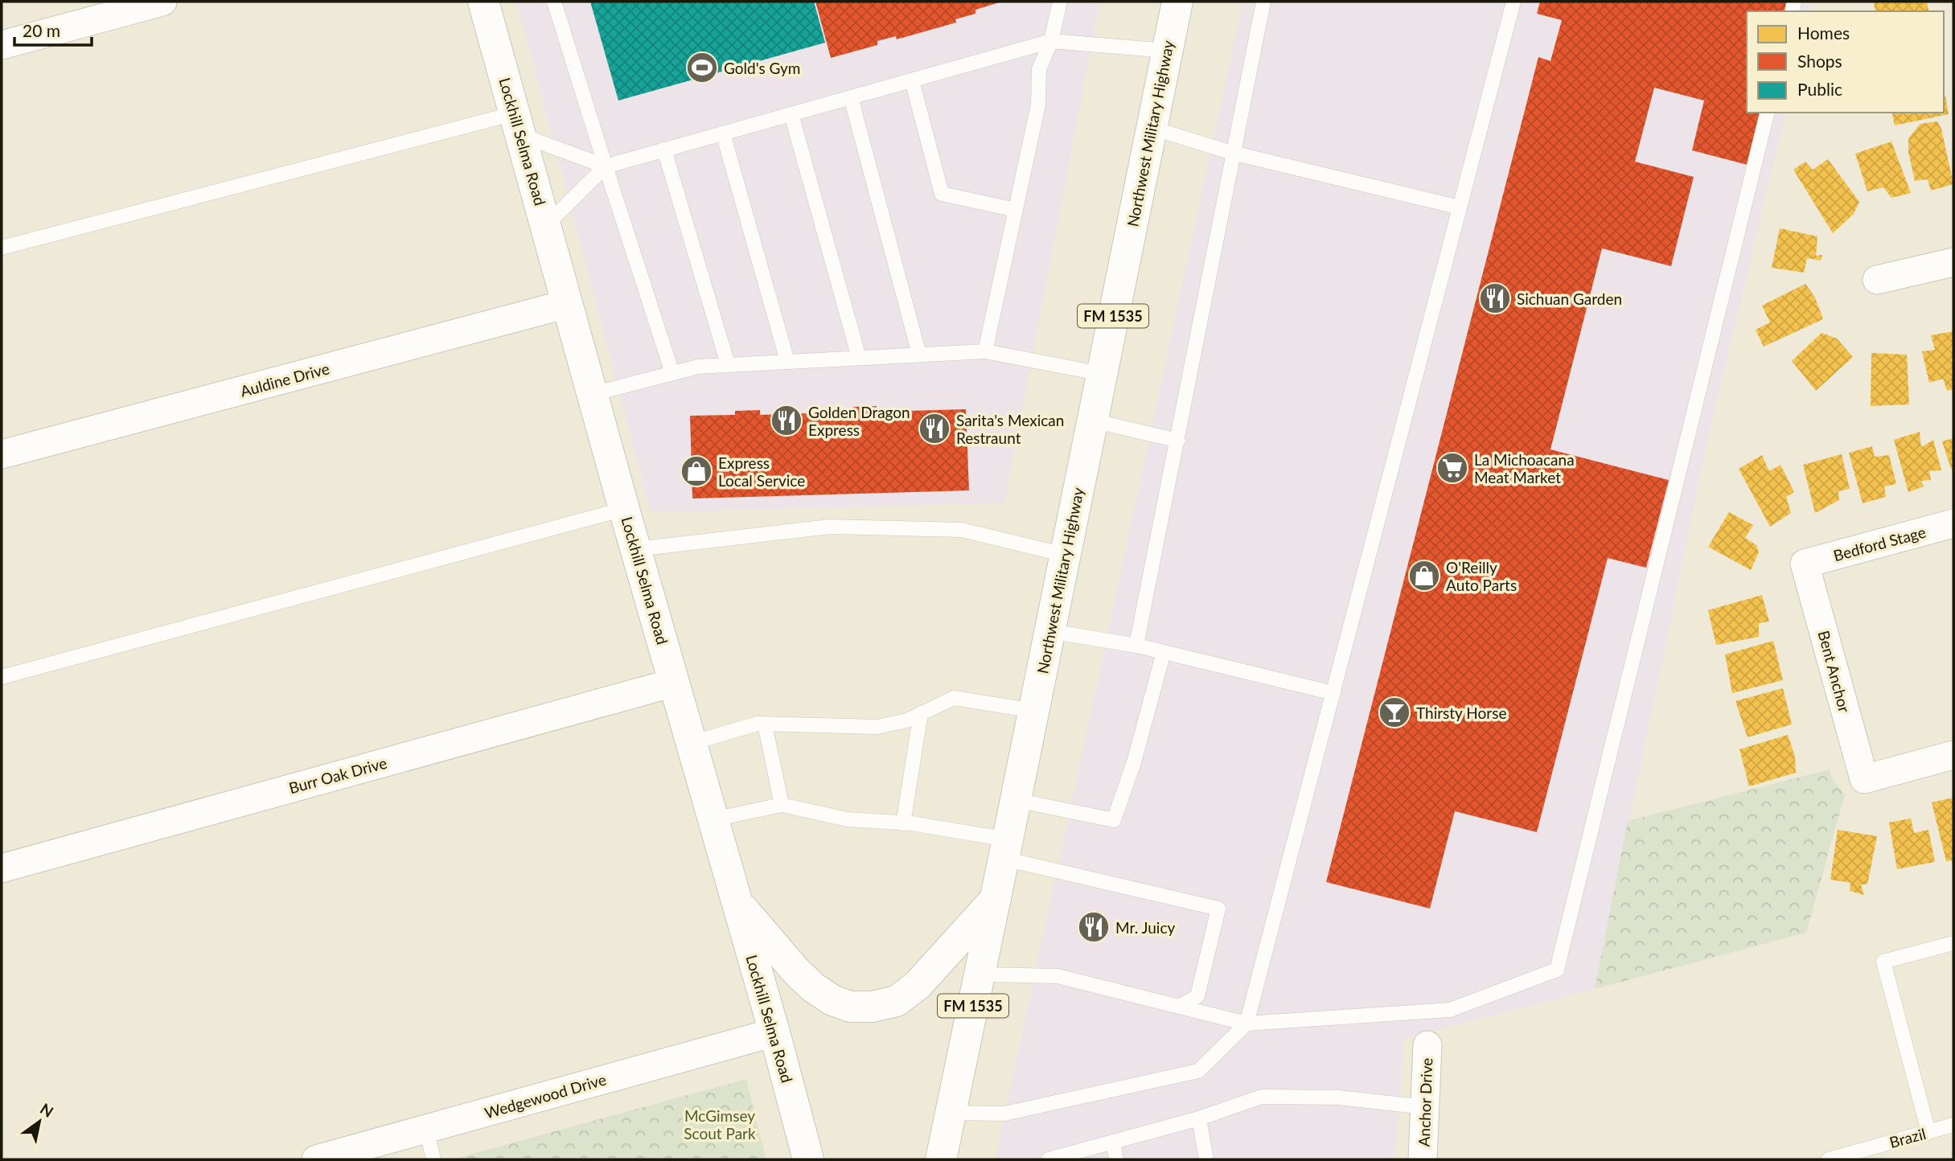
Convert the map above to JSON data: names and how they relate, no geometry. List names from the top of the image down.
{
  "streets": {
    "main road": ["Northwest Military Highway", "Lockhill Selma Road", "FM 1535"],
    "street": [
      "Auldine Drive",
      "Bedford Stage",
      "Bent Anchor",
      "Burr Oak Drive",
      "Wedgewood Drive",
      "Anchor Drive"
    ],
    "lane": ["Brazil"]
  },
  "crossings": [
    ["Lockhill Selma Road", "Auldine Drive"],
    ["Lockhill Selma Road", "Burr Oak Drive"],
    ["Lockhill Selma Road", "Wedgewood Drive"],
    ["Bedford Stage", "Bent Anchor"]
  ],
  "parks": ["McGimsey Scout Park"],
  "places": {
    "sports": ["Gold's Gym"],
    "restaurant": [
      "Sichuan Garden",
      "Golden Dragon Express",
      "Sarita's Mexican Restraunt",
      "Mr. Juicy"
    ],
    "supermarket": ["La Michoacana Meat Market"],
    "shop": ["Express Local Service", "O'Reilly Auto Parts"],
    "bar": ["Thirsty Horse"]
  },
  "legend": ["Homes", "Shops", "Public"],
  "scale_bar": "20 m",
  "north": "top right"
}
